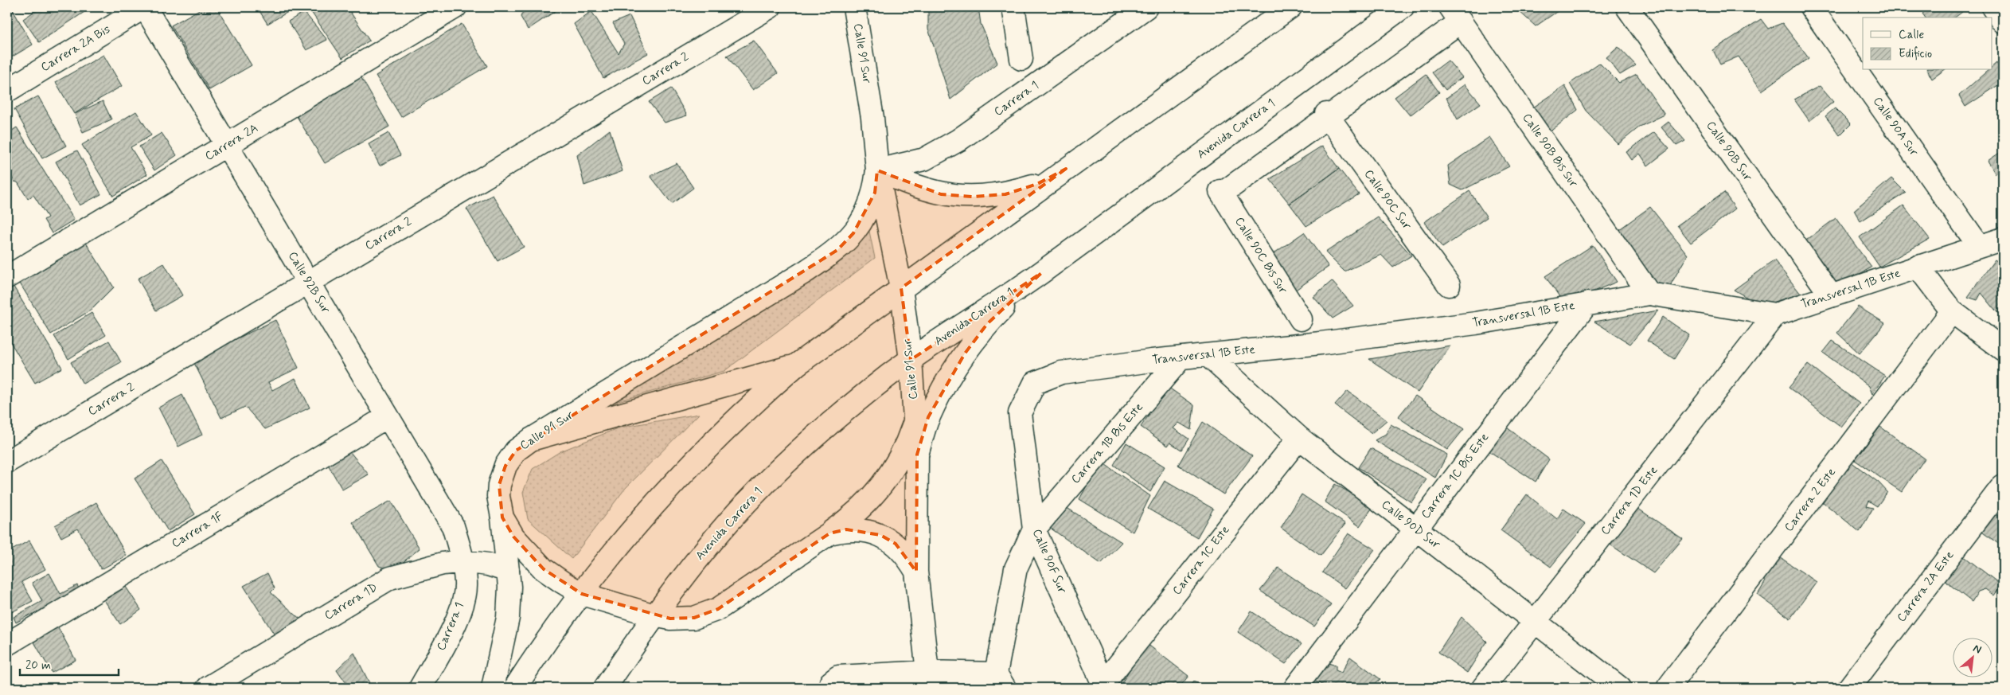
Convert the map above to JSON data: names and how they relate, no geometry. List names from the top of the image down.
{
  "streets": {
    "main road": [
      "Carrera 2A Bis",
      "Calle 91 Sur",
      "Carrera 2",
      "Carrera 1",
      "Calle 90A Sur",
      "Avenida Carrera 1",
      "Carrera 2A",
      "Calle 90B Bis Sur",
      "Calle 90B Sur",
      "Calle 90C Sur",
      "Calle 90C Bis Sur",
      "Calle 92B Sur",
      "Transversal 1B Este",
      "Carrera 1B Bis Este",
      "Carrera 1C Bis Este",
      "Carrera 2 Este",
      "Carrera 1D Este",
      "Calle 90D Sur",
      "Carrera 1F",
      "Carrera 1C Este",
      "Calle 90F Sur",
      "Carrera 2A Este",
      "Carrera 1D"
    ]
  },
  "crossings": [
    ["Carrera 2A Bis", "Calle 92B Sur"],
    ["Calle 91 Sur", "Carrera 1"],
    ["Calle 91 Sur", "Avenida Carrera 1"],
    ["Carrera 2", "Calle 92B Sur"],
    ["Carrera 1", "Calle 92B Sur"],
    ["Carrera 1", "Carrera 1D"],
    ["Calle 90A Sur", "Transversal 1B Este"],
    ["Carrera 2A", "Calle 92B Sur"],
    ["Calle 90B Bis Sur", "Transversal 1B Este"],
    ["Calle 90B Sur", "Transversal 1B Este"],
    ["Calle 90C Sur", "Calle 90C Bis Sur"],
    ["Calle 92B Sur", "Carrera 1F"],
    ["Calle 92B Sur", "Carrera 1D"],
    ["Transversal 1B Este", "Carrera 1B Bis Este"],
    ["Transversal 1B Este", "Carrera 1C Bis Este"],
    ["Transversal 1B Este", "Carrera 1D Este"],
    ["Transversal 1B Este", "Calle 90D Sur"],
    ["Transversal 1B Este", "Calle 90F Sur"],
    ["Carrera 1B Bis Este", "Calle 90F Sur"],
    ["Carrera 1C Bis Este", "Calle 90D Sur"],
    ["Carrera 1D Este", "Calle 90D Sur"],
    ["Calle 90D Sur", "Carrera 1C Este"],
    ["Carrera 1C Este", "Calle 90F Sur"]
  ],
  "legend": ["Calle", "Edificio"],
  "scale_bar": "20 m",
  "north": "top right"
}
